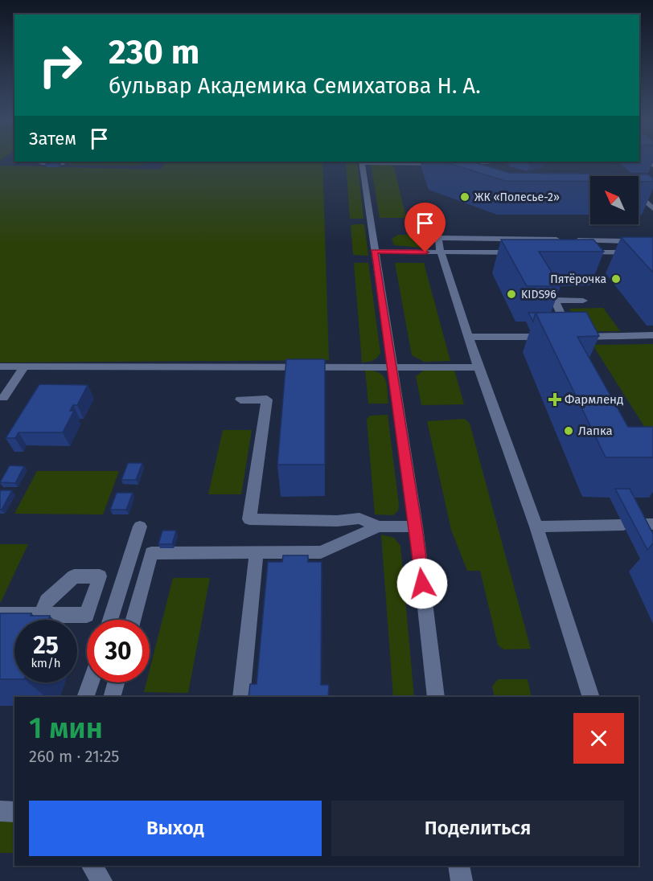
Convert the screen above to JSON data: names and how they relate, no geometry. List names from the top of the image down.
{
  "places": {
    "other": [
      "ЖК «Полесье-2»",
      "Пятёрочка",
      "KIDS96",
      "Лапка"
    ],
    "health": ["Фармленд"]
  },
  "north": "top left",
  "page": {
    "turn": ["230 m", "бульвар Академика Семихатова Н. А."],
    "then": "Затем",
    "speed": "25 km/h",
    "limit": "30",
    "heading": ["1 мин", "260 m · 21:25"],
    "buttons": ["Выход", "Поделиться"]
  }
}
